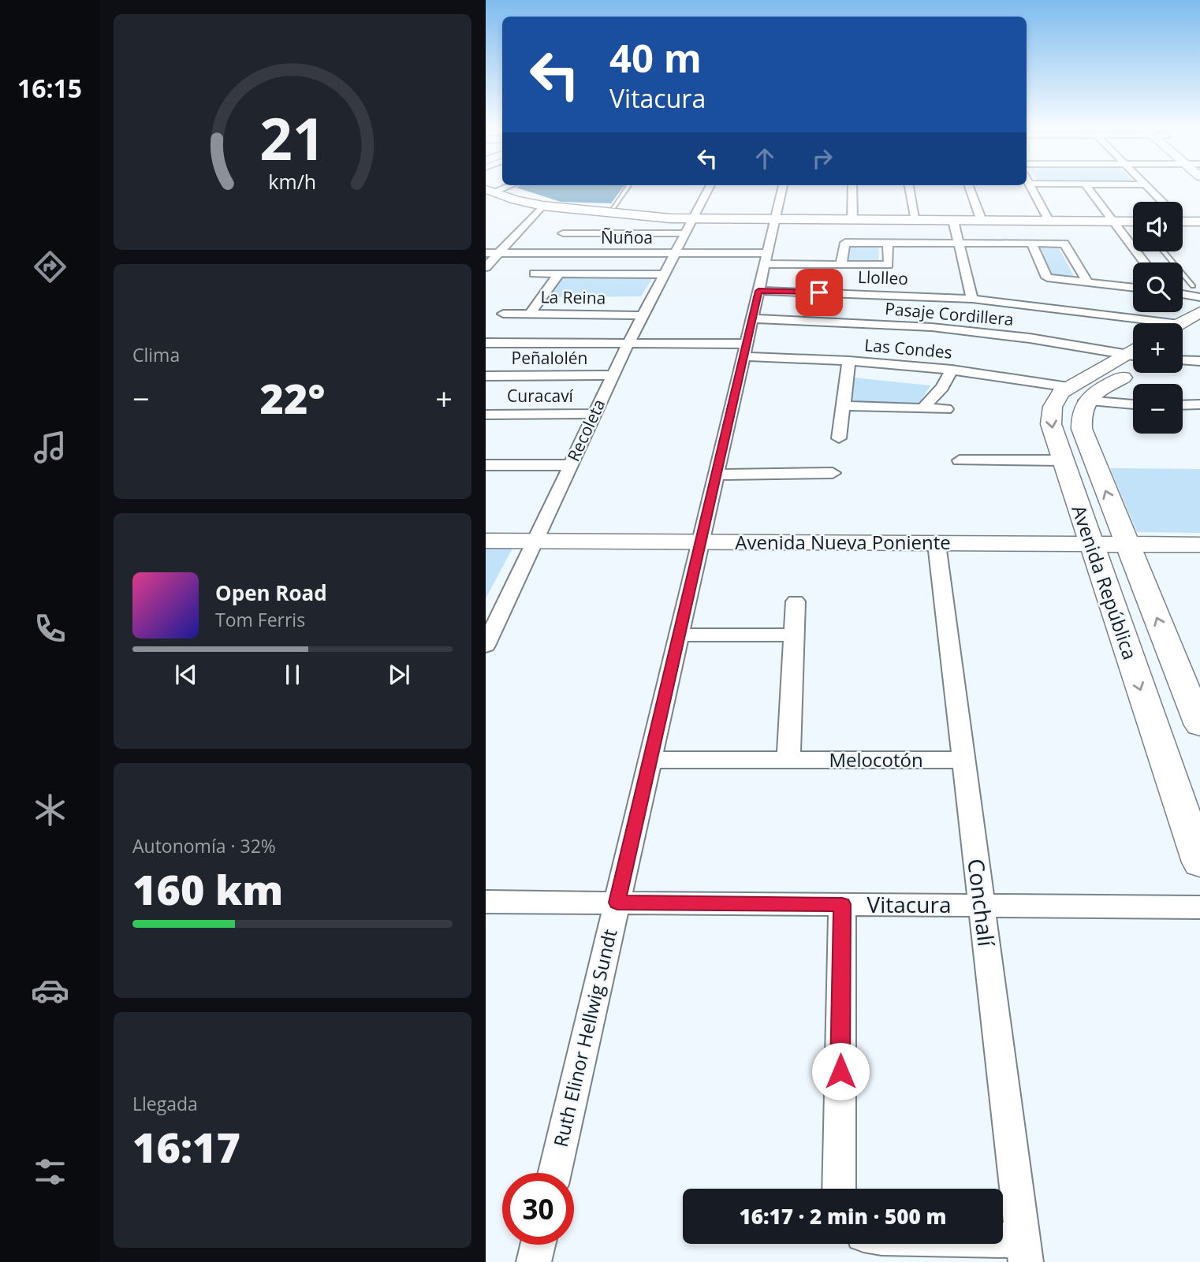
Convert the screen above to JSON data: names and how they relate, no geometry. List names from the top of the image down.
{
  "streets": {
    "street": [
      "Ñuñoa",
      "Llolleo",
      "La Reina",
      "Pasaje Cordillera",
      "Las Condes",
      "Peñalolén",
      "Curacaví",
      "Recoleta",
      "Avenida Nueva Poniente",
      "Avenida República",
      "Melocotón",
      "Conchalí",
      "Vitacura",
      "Ruth Elinor Hellwig Sundt"
    ]
  },
  "crossings": [
    ["Ñuñoa", "Recoleta"],
    ["Ñuñoa", "Ruth Elinor Hellwig Sundt"],
    ["Llolleo", "Ruth Elinor Hellwig Sundt"],
    ["La Reina", "Recoleta"],
    ["Pasaje Cordillera", "Ruth Elinor Hellwig Sundt"],
    ["Las Condes", "Recoleta"],
    ["Las Condes", "Avenida República"],
    ["Las Condes", "Ruth Elinor Hellwig Sundt"],
    ["Peñalolén", "Recoleta"],
    ["Curacaví", "Recoleta"],
    ["Recoleta", "Avenida Nueva Poniente"],
    ["Avenida Nueva Poniente", "Avenida República"],
    ["Avenida Nueva Poniente", "Conchalí"],
    ["Avenida Nueva Poniente", "Ruth Elinor Hellwig Sundt"],
    ["Melocotón", "Conchalí"],
    ["Melocotón", "Ruth Elinor Hellwig Sundt"],
    ["Conchalí", "Vitacura"],
    ["Vitacura", "Ruth Elinor Hellwig Sundt"]
  ],
  "page": {
    "tabs": "16:15",
    "turn": ["40 m", "Vitacura"],
    "map_buttons": ["+", "−"],
    "tile": [
      "Clima",
      ["Autonomía · 32%", "160 km"],
      ["Llegada", "16:17"]
    ],
    "heat": ["−", "22°", "+"],
    "song": ["Open Road", "Tom Ferris"],
    "limit": "30",
    "trip": "16:17 · 2 min · 500 m",
    "gauge": ["21", "km/h"]
  }
}
